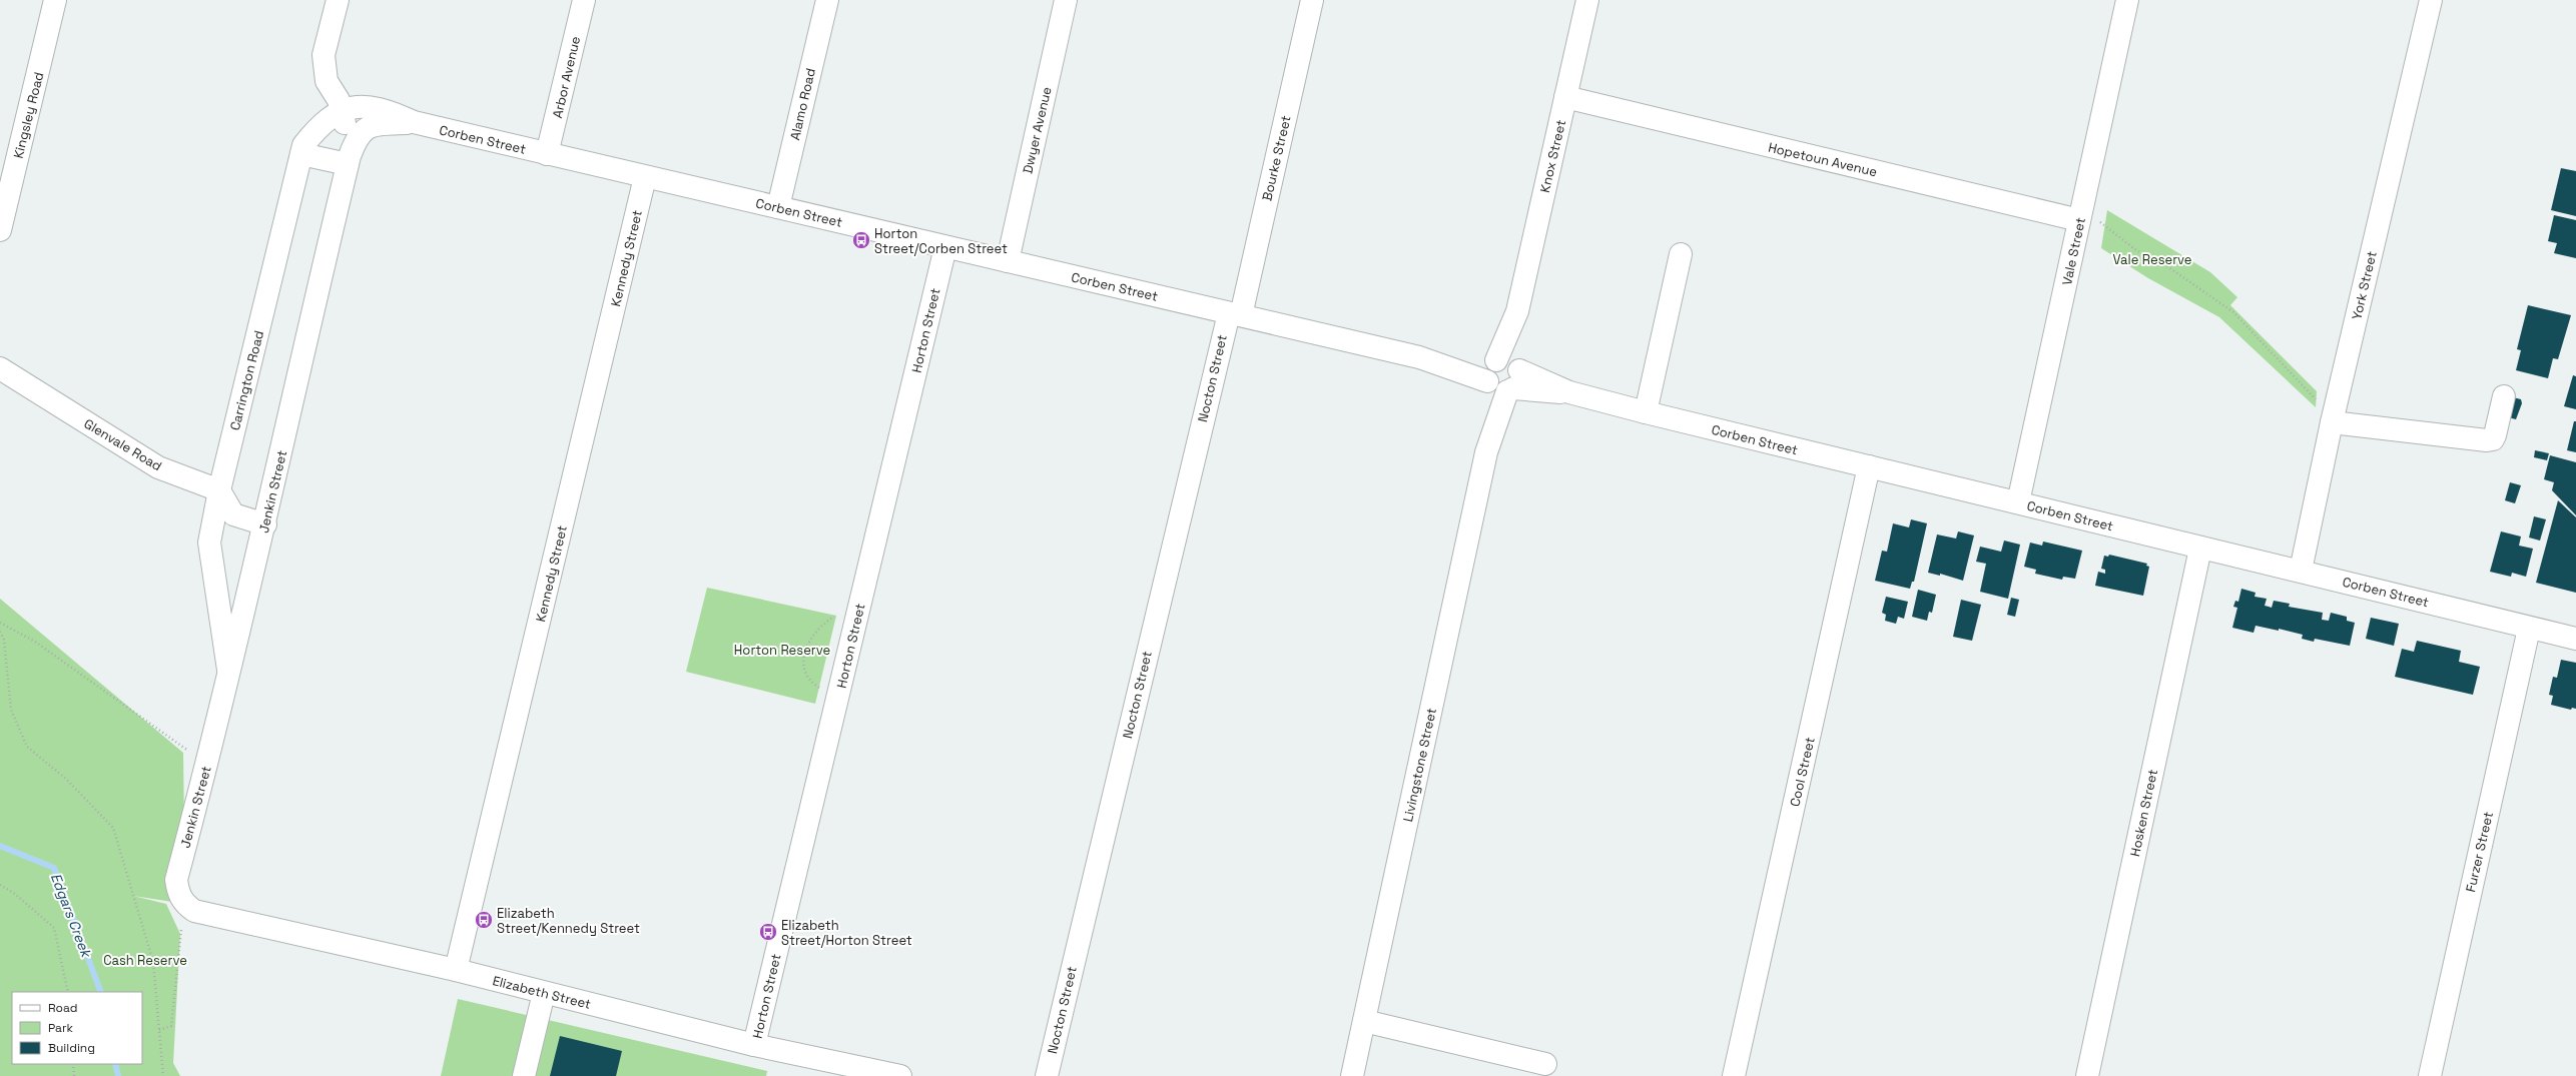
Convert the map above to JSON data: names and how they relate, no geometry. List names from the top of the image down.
{
  "streets": {
    "street": [
      "Arbor Avenue",
      "Alamo Road",
      "Kingsley Road",
      "Dwyer Avenue",
      "Corben Street",
      "Knox Street",
      "Bourke Street",
      "Hopetoun Avenue",
      "Vale Street",
      "Kennedy Street",
      "York Street",
      "Horton Street",
      "Nocton Street",
      "Carrington Road",
      "Glenvale Road",
      "Jenkin Street",
      "Livingstone Street",
      "Cool Street",
      "Hosken Street",
      "Furzer Street",
      "Elizabeth Street"
    ]
  },
  "crossings": [
    ["Arbor Avenue", "Corben Street"],
    ["Alamo Road", "Corben Street"],
    ["Dwyer Avenue", "Corben Street"],
    ["Corben Street", "Knox Street"],
    ["Corben Street", "Bourke Street"],
    ["Corben Street", "Vale Street"],
    ["Corben Street", "Kennedy Street"],
    ["Corben Street", "York Street"],
    ["Corben Street", "Horton Street"],
    ["Corben Street", "Nocton Street"],
    ["Corben Street", "Carrington Road"],
    ["Corben Street", "Jenkin Street"],
    ["Corben Street", "Livingstone Street"],
    ["Corben Street", "Cool Street"],
    ["Corben Street", "Hosken Street"],
    ["Corben Street", "Furzer Street"],
    ["Knox Street", "Hopetoun Avenue"],
    ["Knox Street", "Livingstone Street"],
    ["Bourke Street", "Nocton Street"],
    ["Hopetoun Avenue", "Vale Street"],
    ["Kennedy Street", "Elizabeth Street"],
    ["Horton Street", "Elizabeth Street"],
    ["Carrington Road", "Glenvale Road"],
    ["Carrington Road", "Jenkin Street"],
    ["Jenkin Street", "Elizabeth Street"]
  ],
  "water": ["Edgars Creek"],
  "parks": ["Vale Reserve", "Horton Reserve", "Cash Reserve"],
  "places": {
    "bus stop": ["Horton Street/Corben Street", "Elizabeth Street/Kennedy Street", "Elizabeth Street/Horton Street"]
  },
  "legend": ["Road", "Park", "Building"]
}
